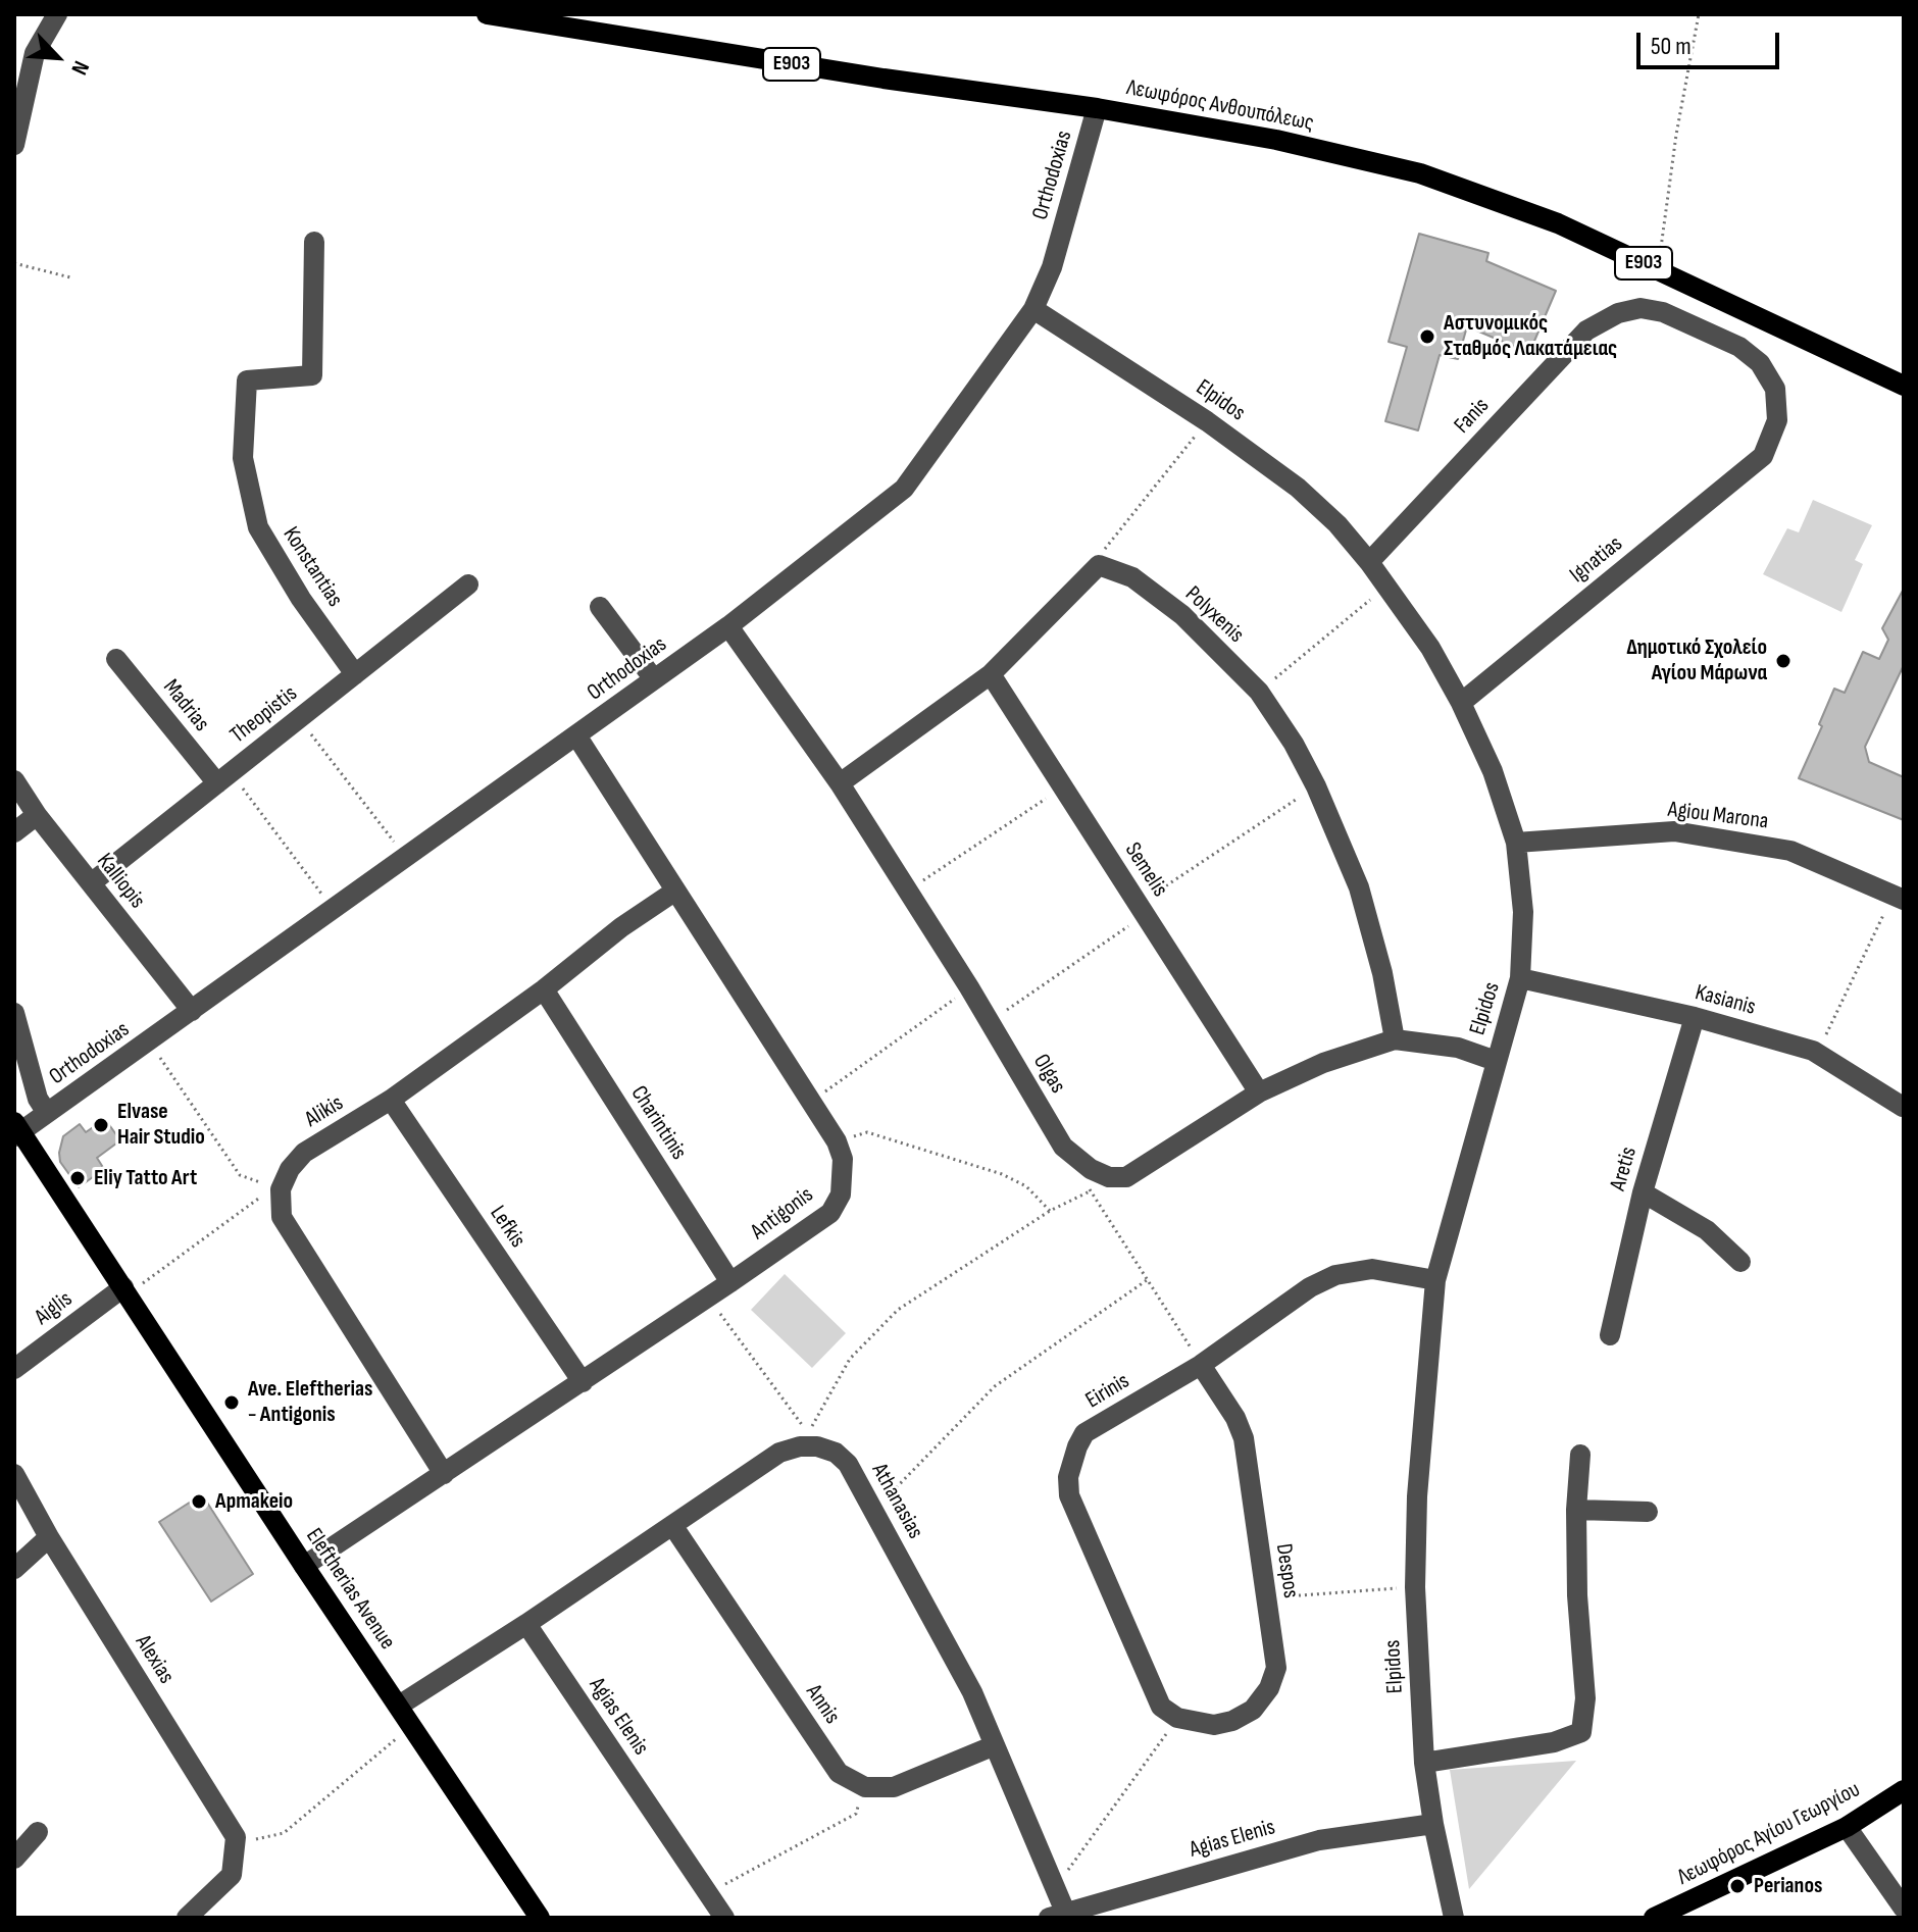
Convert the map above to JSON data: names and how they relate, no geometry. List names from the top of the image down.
{
  "streets": {
    "main road": [
      "E903",
      "Λεωφόρος Ανθουπόλεως",
      "Eleftherias Avenue",
      "Λεωφόρος Αγίου Γεωργίου"
    ],
    "street": [
      "Orthodoxias",
      "Elpidos",
      "Fanis",
      "Ignatias",
      "Konstantias",
      "Polyxenis",
      "Madrias",
      "Theopistis",
      "Agiou Marona",
      "Semelis",
      "Kalliopis",
      "Kasianis",
      "Olgas",
      "Alikis",
      "Charintinis",
      "Aretis",
      "Antigonis",
      "Lefkis",
      "Aiglis",
      "Eirinis",
      "Athanasias",
      "Despos",
      "Alexias",
      "Annis",
      "Agias Elenis"
    ]
  },
  "crossings": [
    ["Λεωφόρος Ανθουπόλεως", "Orthodoxias"],
    ["Orthodoxias", "Elpidos"],
    ["Orthodoxias", "Kalliopis"],
    ["Orthodoxias", "Olgas"],
    ["Orthodoxias", "Antigonis"],
    ["Orthodoxias", "Eleftherias Avenue"],
    ["Elpidos", "Fanis"],
    ["Elpidos", "Ignatias"],
    ["Elpidos", "Agiou Marona"],
    ["Elpidos", "Kasianis"],
    ["Elpidos", "Eirinis"],
    ["Elpidos", "Agias Elenis"],
    ["Fanis", "Ignatias"],
    ["Konstantias", "Theopistis"],
    ["Madrias", "Theopistis"],
    ["Theopistis", "Kalliopis"],
    ["Kasianis", "Aretis"],
    ["Alikis", "Charintinis"],
    ["Alikis", "Antigonis"],
    ["Alikis", "Lefkis"],
    ["Charintinis", "Antigonis"],
    ["Antigonis", "Lefkis"],
    ["Antigonis", "Eleftherias Avenue"],
    ["Aiglis", "Eleftherias Avenue"],
    ["Eirinis", "Despos"],
    ["Athanasias", "Eleftherias Avenue"],
    ["Athanasias", "Annis"],
    ["Athanasias", "Agias Elenis"]
  ],
  "places": [
    "Αστυνομικός Σταθμός Λακατάμειας",
    "Δημοτικό Σχολείο Αγίου Μάρωνα",
    "Elvase Hair Studio",
    "Eliy Tatto Art",
    "Ave. Eleftherias - Antigonis",
    "Apmakeio",
    "Perianos"
  ],
  "scale_bar": "50 m",
  "north": "bottom right"
}
